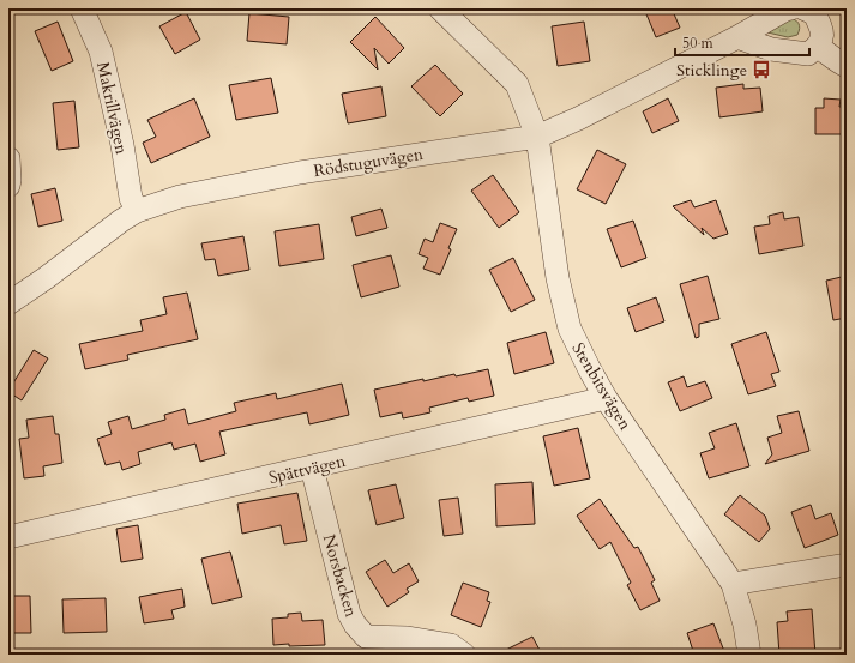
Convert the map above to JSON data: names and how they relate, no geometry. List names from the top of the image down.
{
  "streets": {
    "street": [
      "Makrillvägen",
      "Rödstuguvägen",
      "Stenbitsvägen",
      "Spättvägen",
      "Norsbacken"
    ]
  },
  "crossings": [
    ["Makrillvägen", "Rödstuguvägen"],
    ["Rödstuguvägen", "Stenbitsvägen"],
    ["Stenbitsvägen", "Spättvägen"],
    ["Spättvägen", "Norsbacken"]
  ],
  "places": {
    "bus stop": ["Sticklinge"]
  },
  "scale_bar": "50 m"
}
